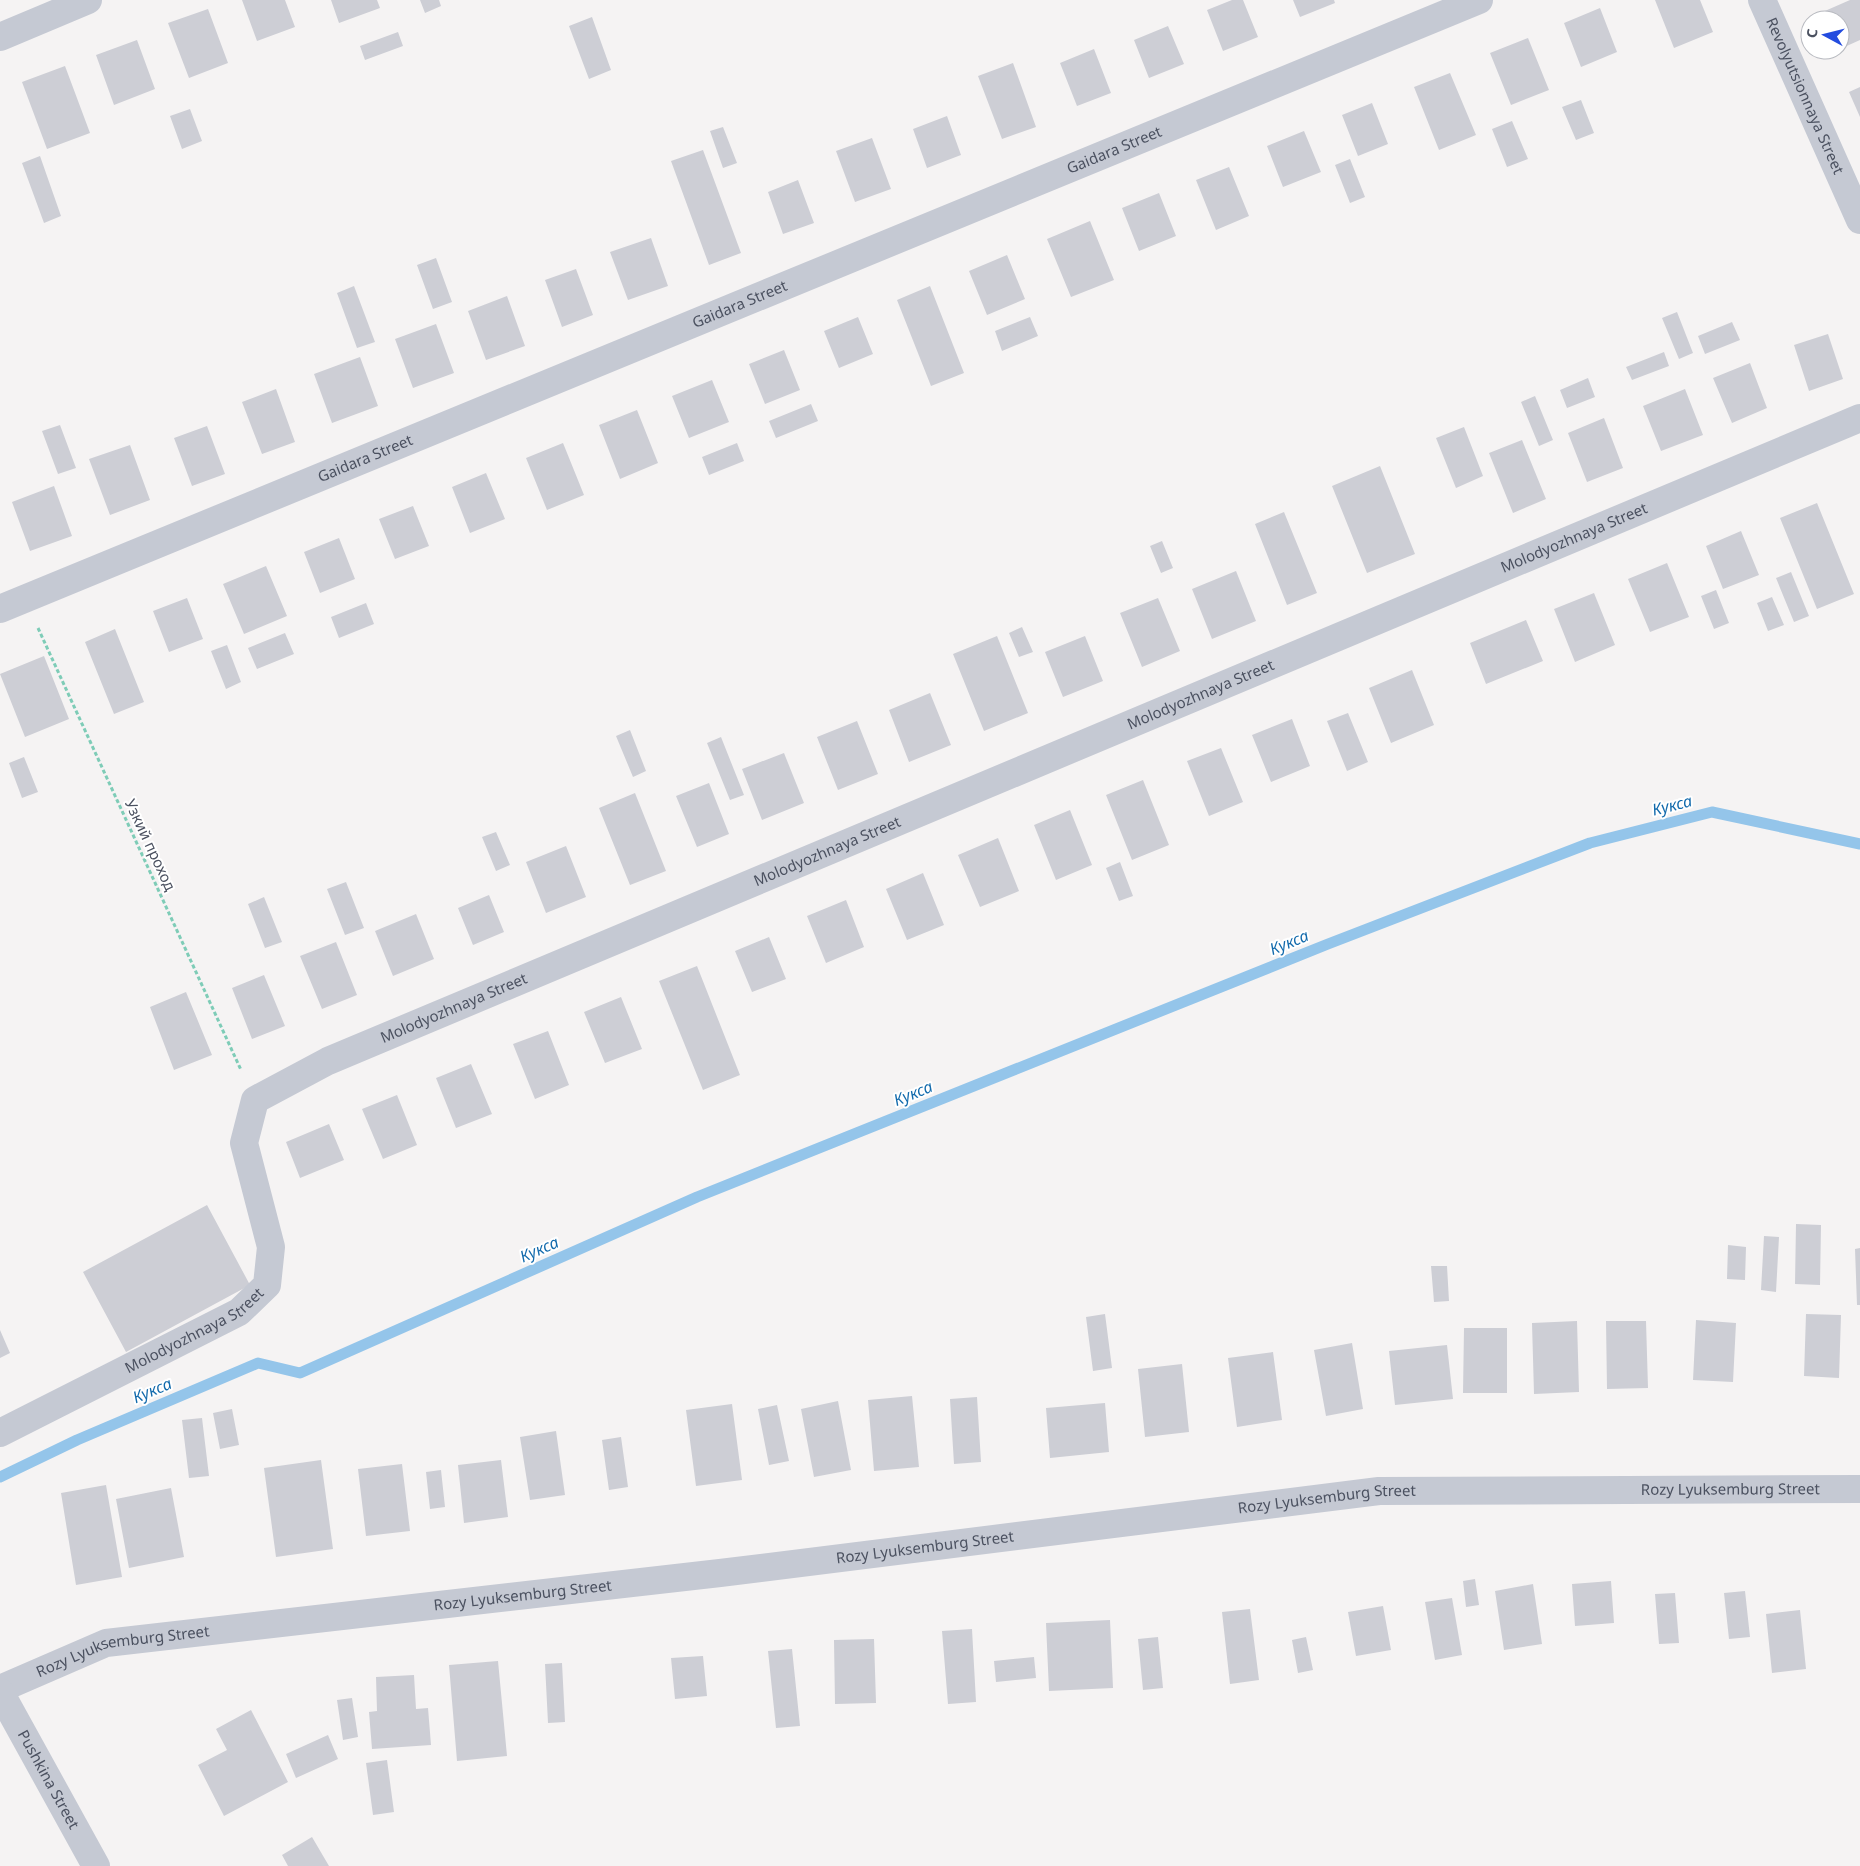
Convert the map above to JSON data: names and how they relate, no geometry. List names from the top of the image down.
{
  "streets": {
    "street": [
      "Revolyutsionnaya Street",
      "Gaidara Street",
      "Molodyozhnaya Street",
      "Rozy Lyuksemburg Street",
      "Pushkina Street"
    ],
    "path": ["Узкий проход"]
  },
  "crossings": [
    ["Gaidara Street", "Узкий проход"],
    ["Molodyozhnaya Street", "Узкий проход"],
    ["Rozy Lyuksemburg Street", "Pushkina Street"]
  ],
  "water": ["Кукса"],
  "north": "left"
}
